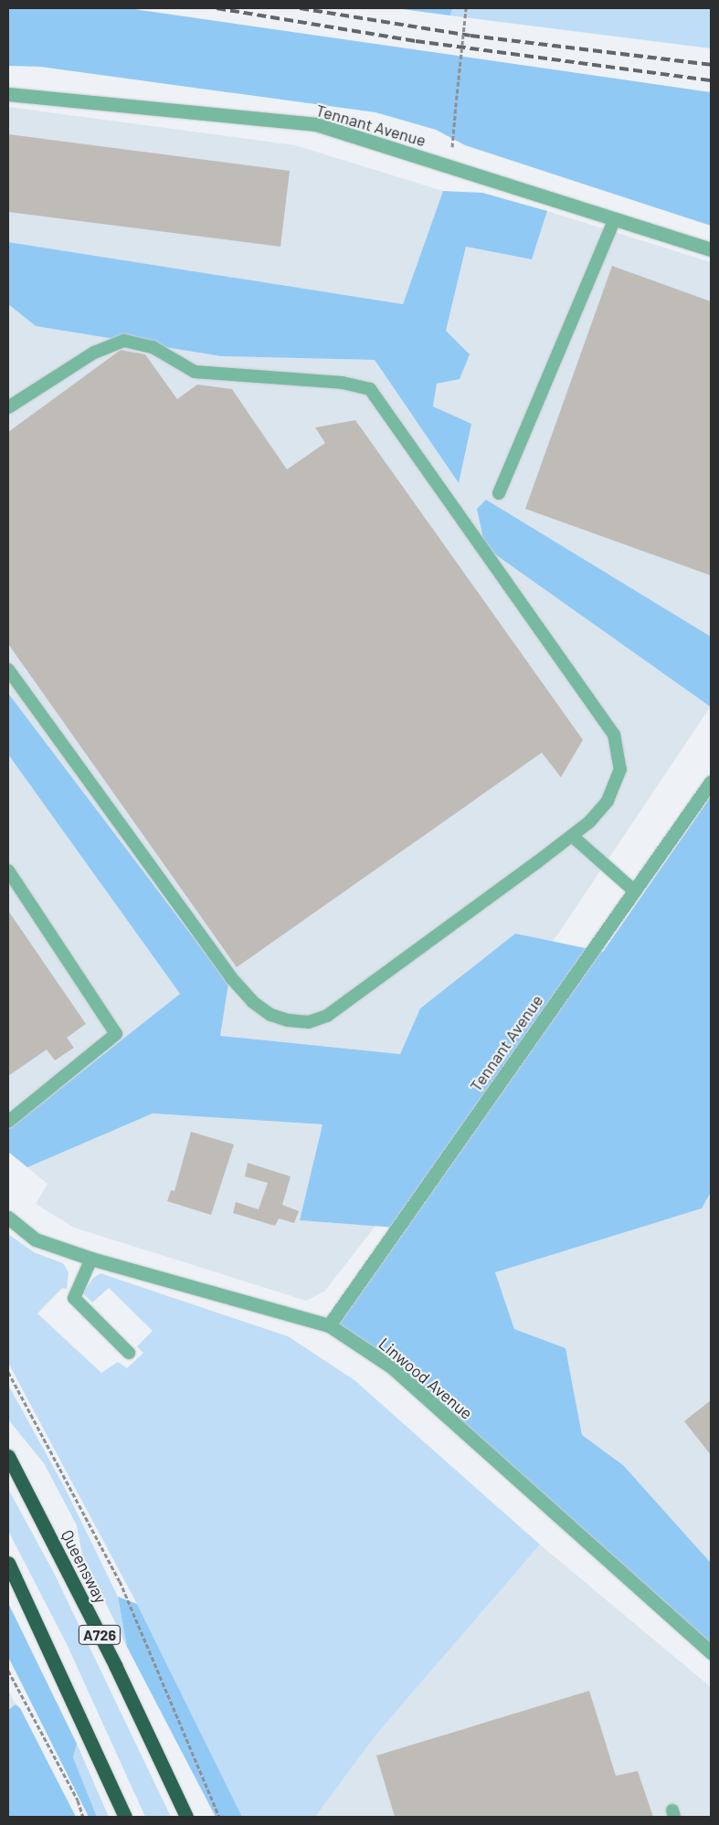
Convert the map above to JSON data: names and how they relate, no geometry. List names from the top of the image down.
{
  "streets": {
    "highway": ["Queensway", "A726"],
    "street": ["Tennant Avenue", "Linwood Avenue"]
  },
  "crossings": [
    ["Tennant Avenue", "Linwood Avenue"]
  ]
}
